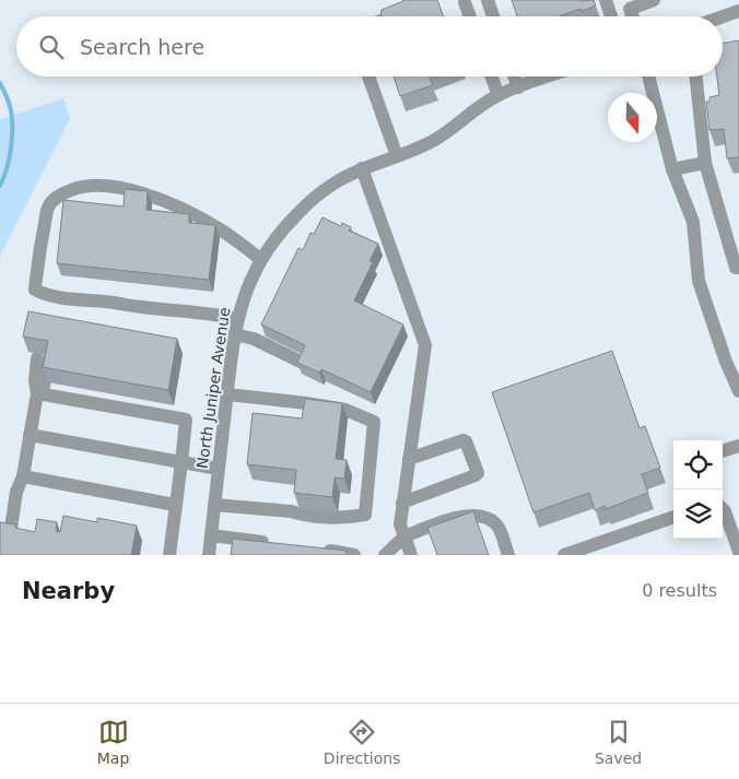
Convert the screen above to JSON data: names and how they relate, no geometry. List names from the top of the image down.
{
  "streets": {
    "street": ["North Juniper Avenue"]
  },
  "north": "bottom",
  "page": {
    "search": "Search here",
    "heading": ["Nearby", "0 results"],
    "nav": ["Map", "Directions", "Saved"]
  }
}
